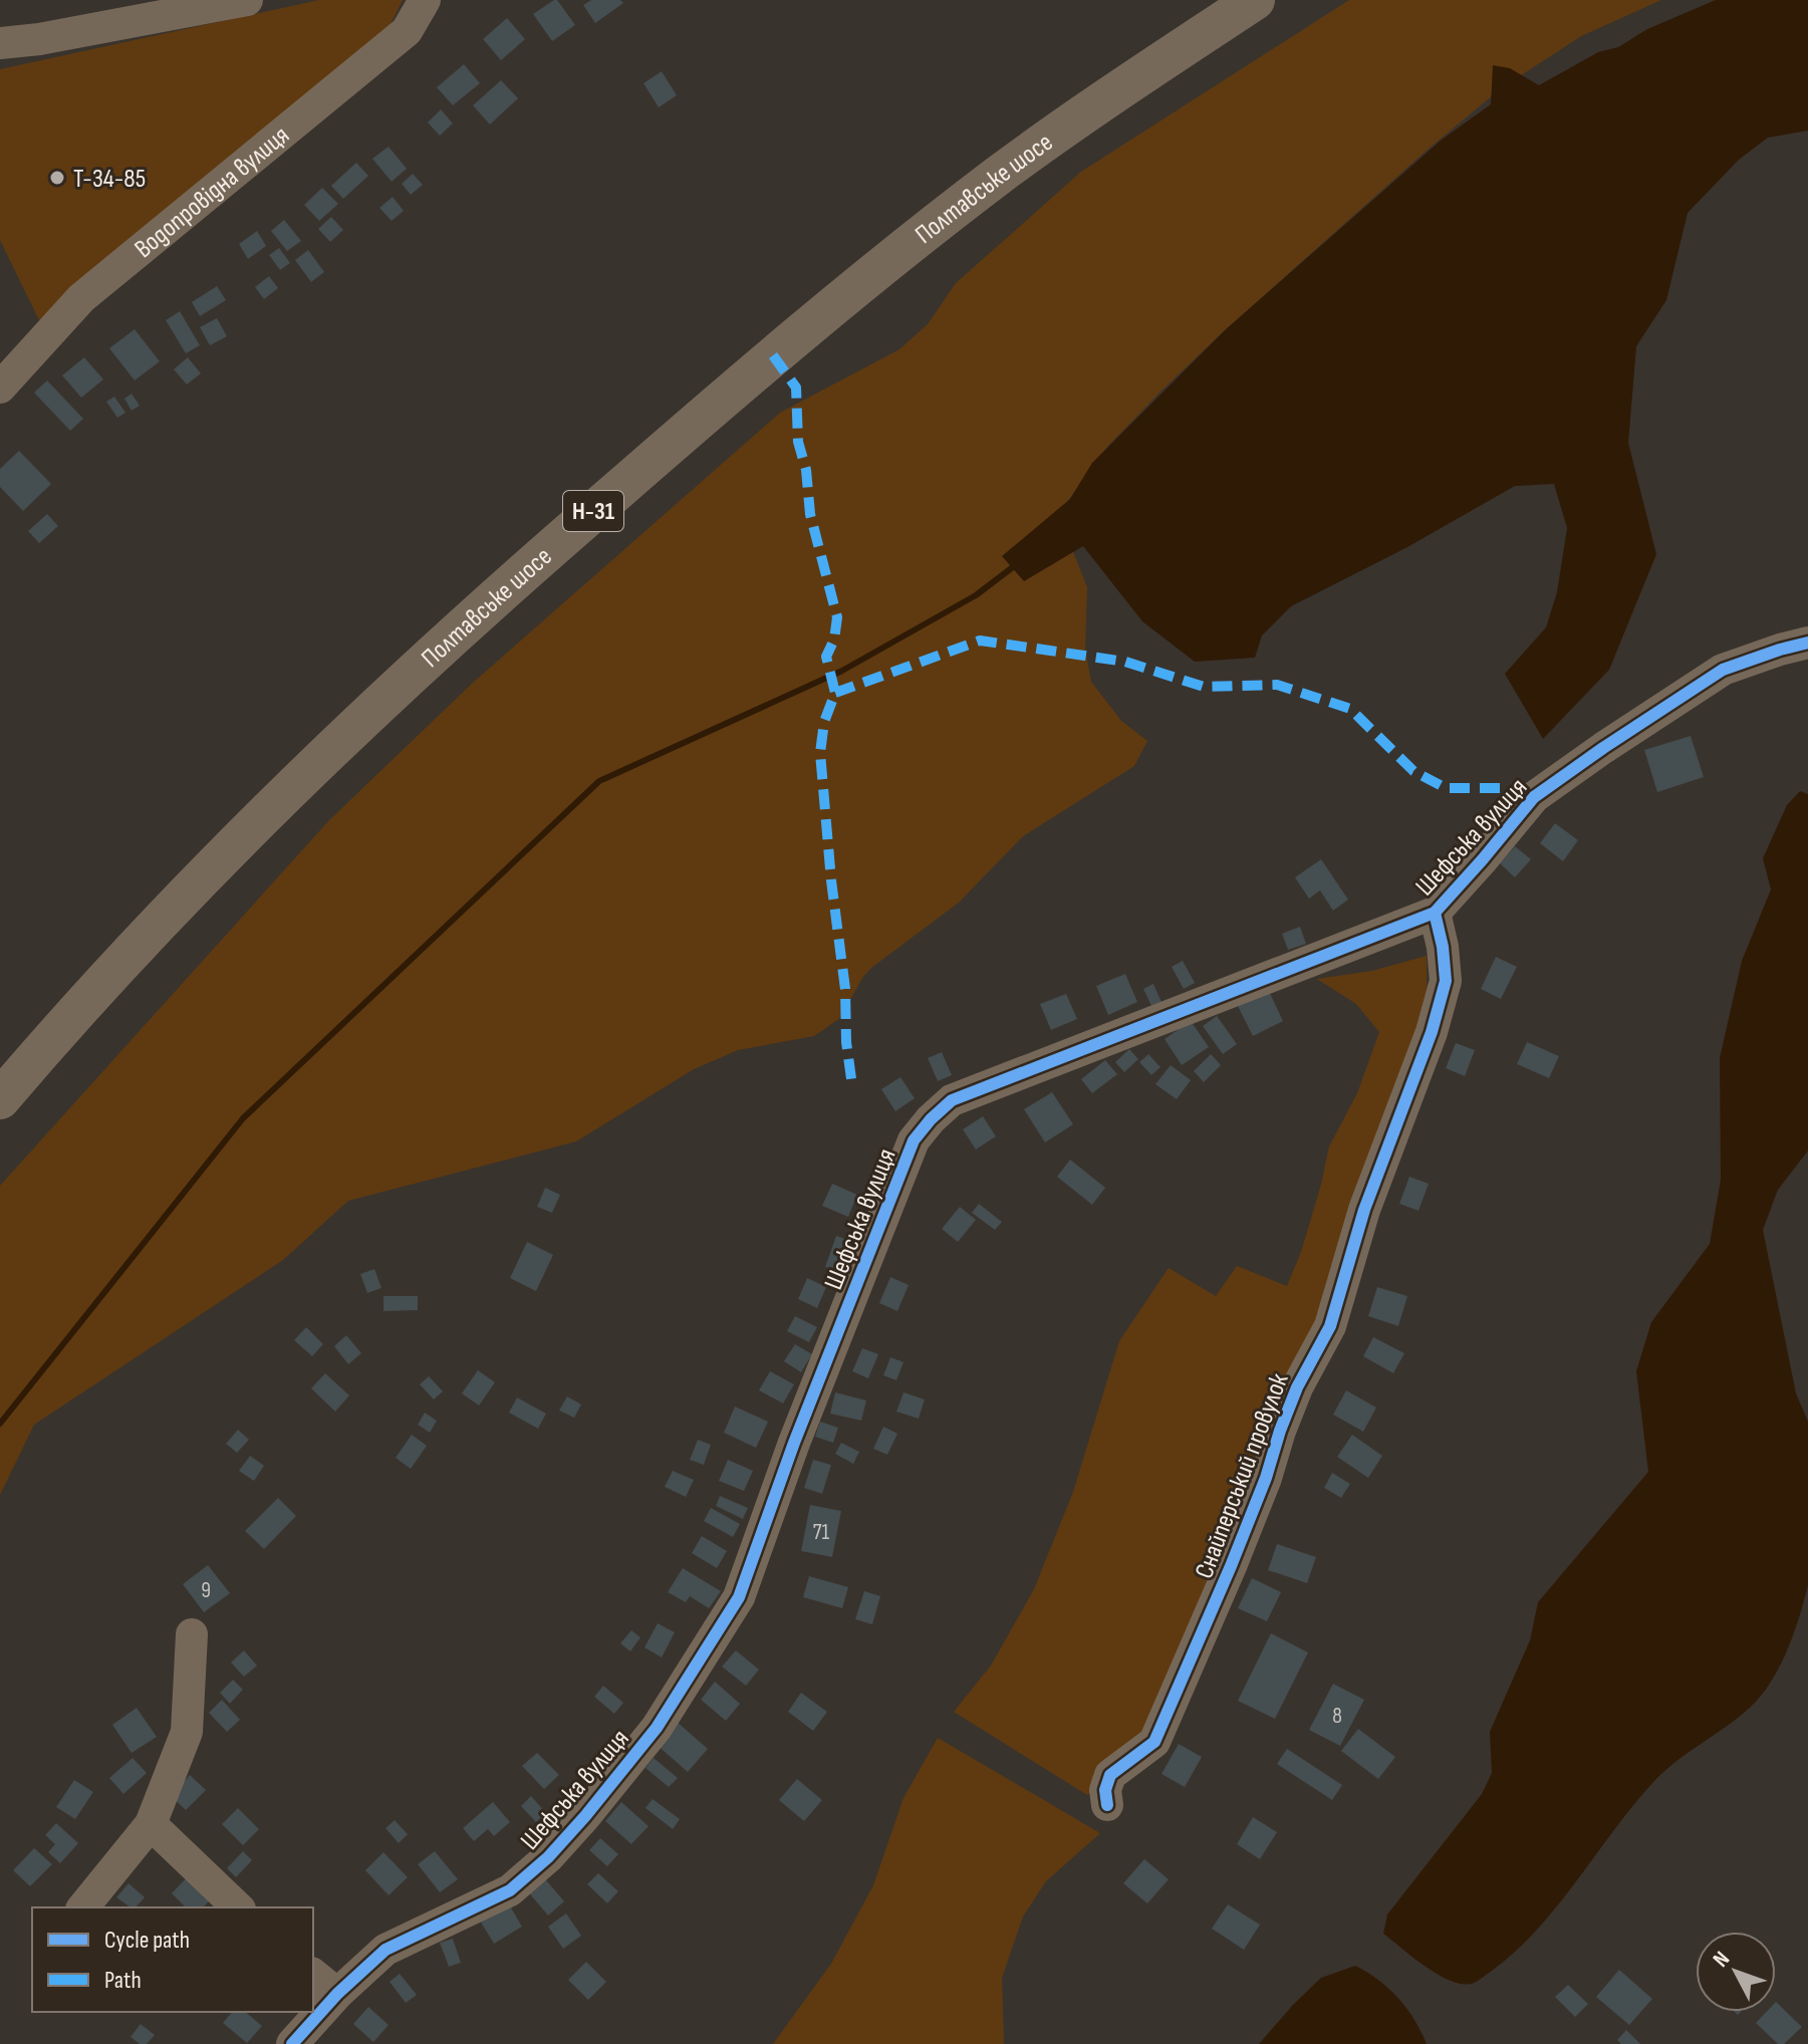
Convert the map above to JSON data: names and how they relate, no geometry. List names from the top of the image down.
{
  "streets": {
    "main road": ["Полтавське шосе", "Н-31"],
    "street": ["Водопровідна вулиця", "Шефська вулиця", "Снайперський провулок"]
  },
  "crossings": [
    ["Шефська вулиця", "Снайперський провулок"]
  ],
  "places": ["Т-34-85"],
  "house_numbers": ["71", "9", "8"],
  "legend": ["Cycle path", "Path"],
  "north": "top left"
}
